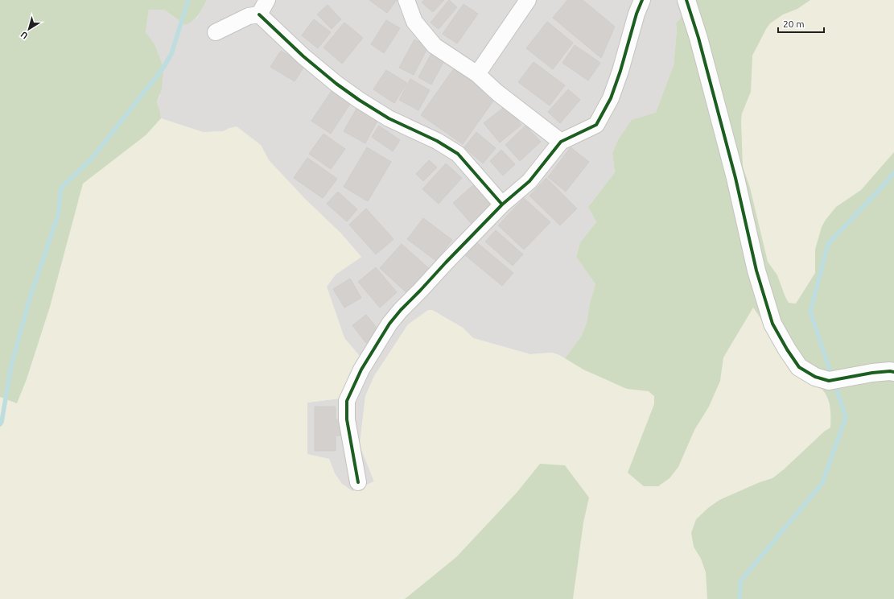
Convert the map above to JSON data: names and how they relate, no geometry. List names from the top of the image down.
{
  "scale_bar": "20 m",
  "north": "bottom left"
}
